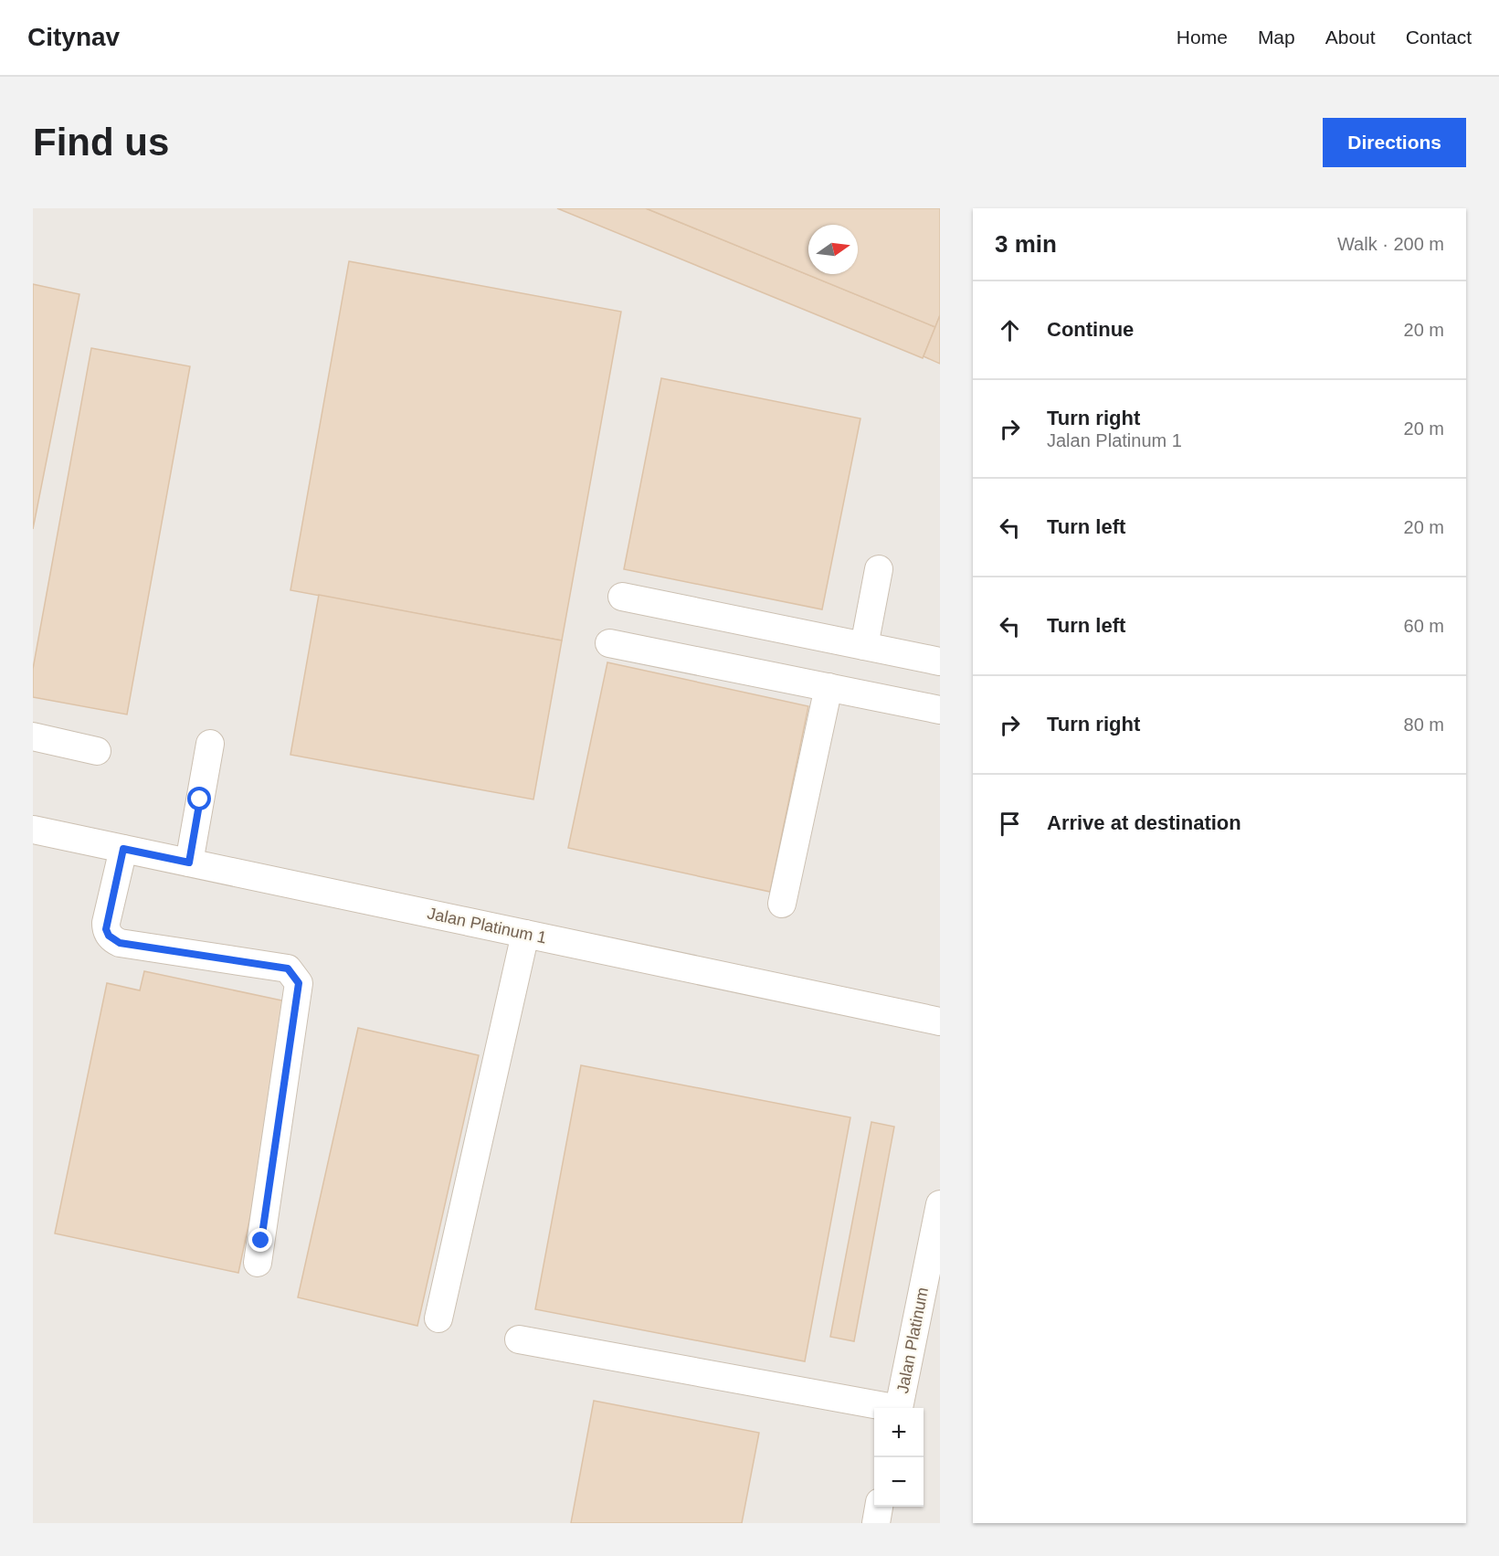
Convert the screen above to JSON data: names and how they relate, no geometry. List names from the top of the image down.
{
  "streets": {
    "street": ["Jalan Platinum 1", "Jalan Platinum"]
  },
  "north": "right",
  "page": {
    "header": "Citynav",
    "nav": [
      "Home",
      "Map",
      "About",
      "Contact"
    ],
    "buttons": "Directions",
    "title": "Find us",
    "heading": ["3 min", "Walk · 200 m"],
    "list": [
      ["Continue", "20 m"],
      ["Turn right", "Jalan Platinum 1", "20 m"],
      ["Turn left", "20 m"],
      ["Turn left", "60 m"],
      ["Turn right", "80 m"],
      "Arrive at destination"
    ],
    "map_buttons": ["+", "−"]
  }
}
